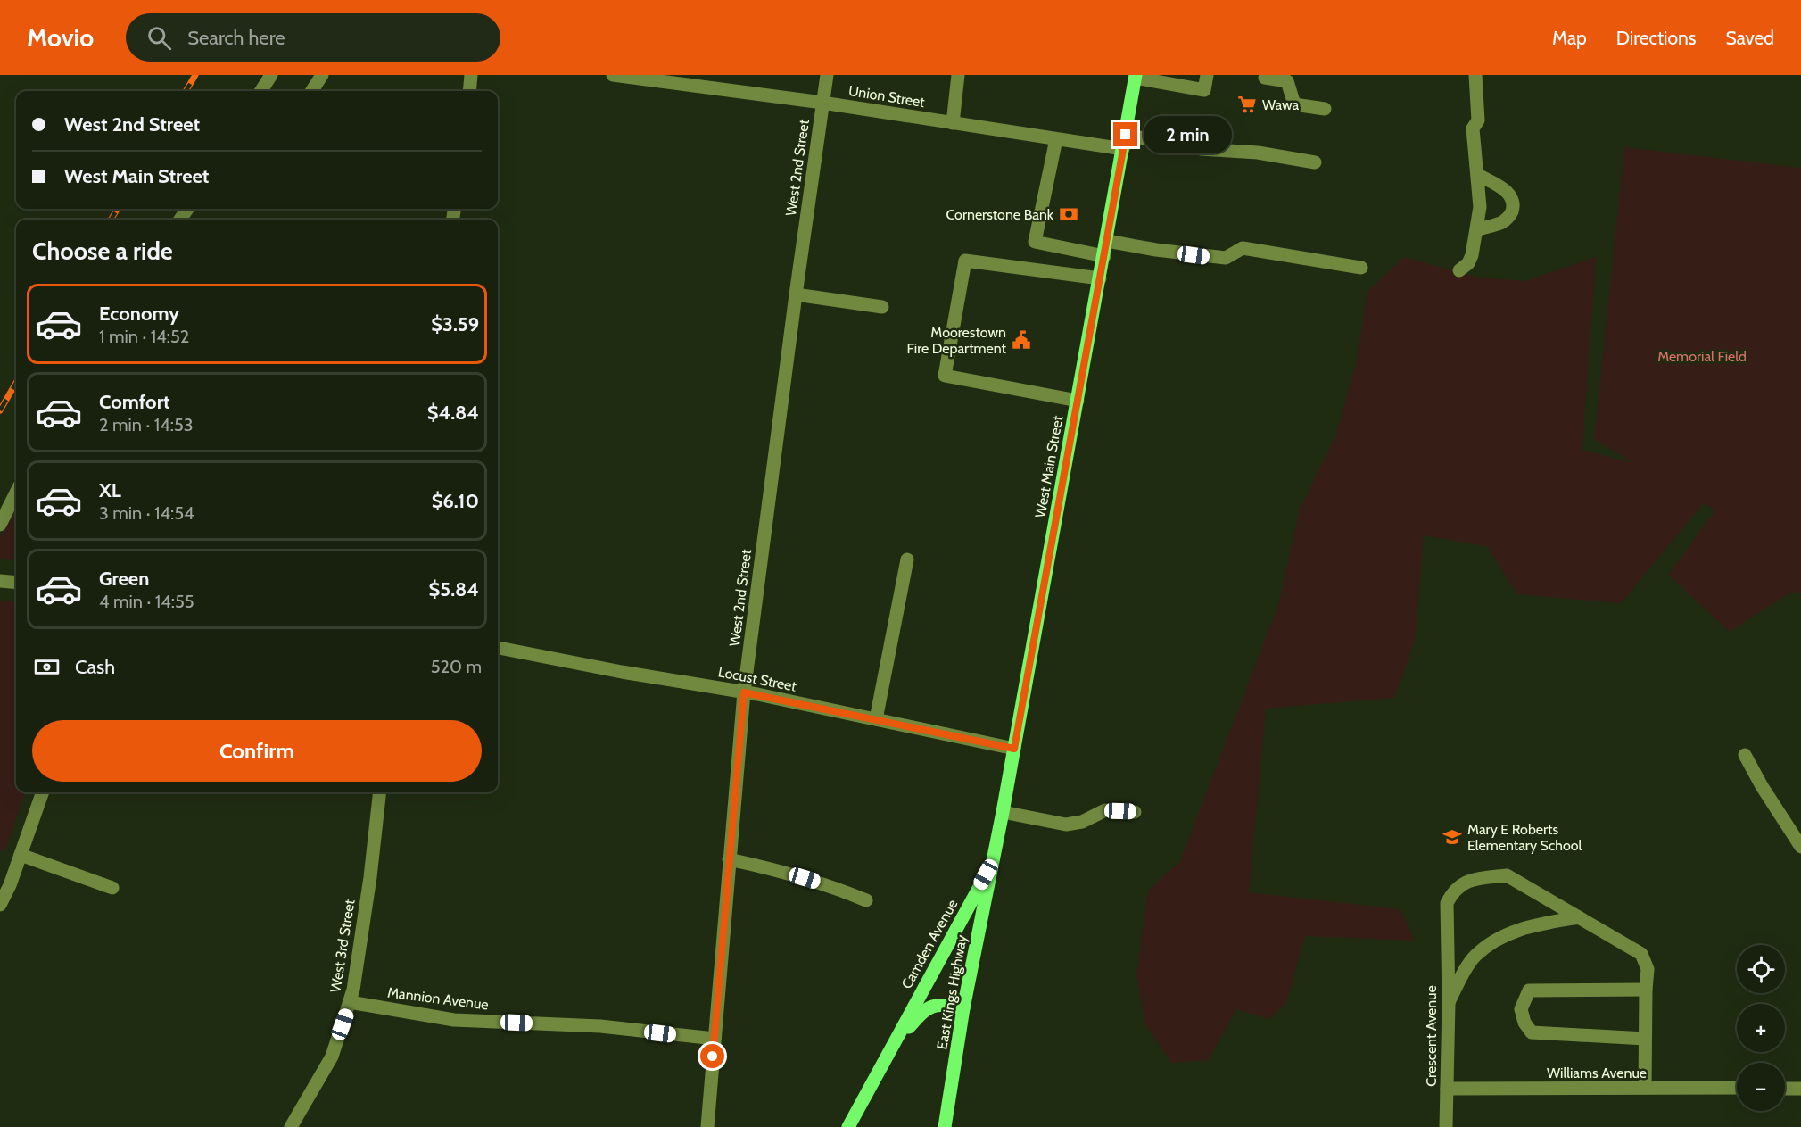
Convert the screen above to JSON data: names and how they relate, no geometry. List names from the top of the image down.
{
  "streets": {
    "main road": ["West Main Street", "Camden Avenue", "East Kings Highway"],
    "street": [
      "Union Street",
      "West 2nd Street",
      "Locust Street",
      "West 3rd Street",
      "Mannion Avenue",
      "Crescent Avenue",
      "Williams Avenue"
    ]
  },
  "crossings": [
    ["Union Street", "West 2nd Street"],
    ["Union Street", "West Main Street"],
    ["West 2nd Street", "Locust Street"],
    ["West 2nd Street", "Mannion Avenue"],
    ["West Main Street", "Locust Street"],
    ["West Main Street", "Camden Avenue"],
    ["West Main Street", "East Kings Highway"],
    ["Camden Avenue", "East Kings Highway"],
    ["West 3rd Street", "Mannion Avenue"],
    ["Crescent Avenue", "Williams Avenue"]
  ],
  "parks": ["Memorial Field"],
  "places": {
    "supermarket": ["Wawa"],
    "bank": ["Cornerstone Bank"],
    "public building": ["Moorestown Fire Department"],
    "school or university": ["Mary E Roberts Elementary School"]
  },
  "page": {
    "header": "Movio",
    "search": "Search here",
    "nav": ["Map", "Directions", "Saved"],
    "banner": ["West 2nd Street", "West Main Street"],
    "bubble": "2 min",
    "heading": "Choose a ride",
    "list": [
      {
        "name": "Economy",
        "note": "1 min · 14:52",
        "value": "$3.59"
      },
      {
        "name": "Comfort",
        "note": "2 min · 14:53",
        "value": "$4.84"
      },
      {
        "name": "XL",
        "note": "3 min · 14:54",
        "value": "$6.10"
      },
      {
        "name": "Green",
        "note": "4 min · 14:55",
        "value": "$5.84"
      }
    ],
    "pay": ["Cash", "520 m"],
    "buttons": "Confirm",
    "map_buttons": ["+", "−"]
  }
}
